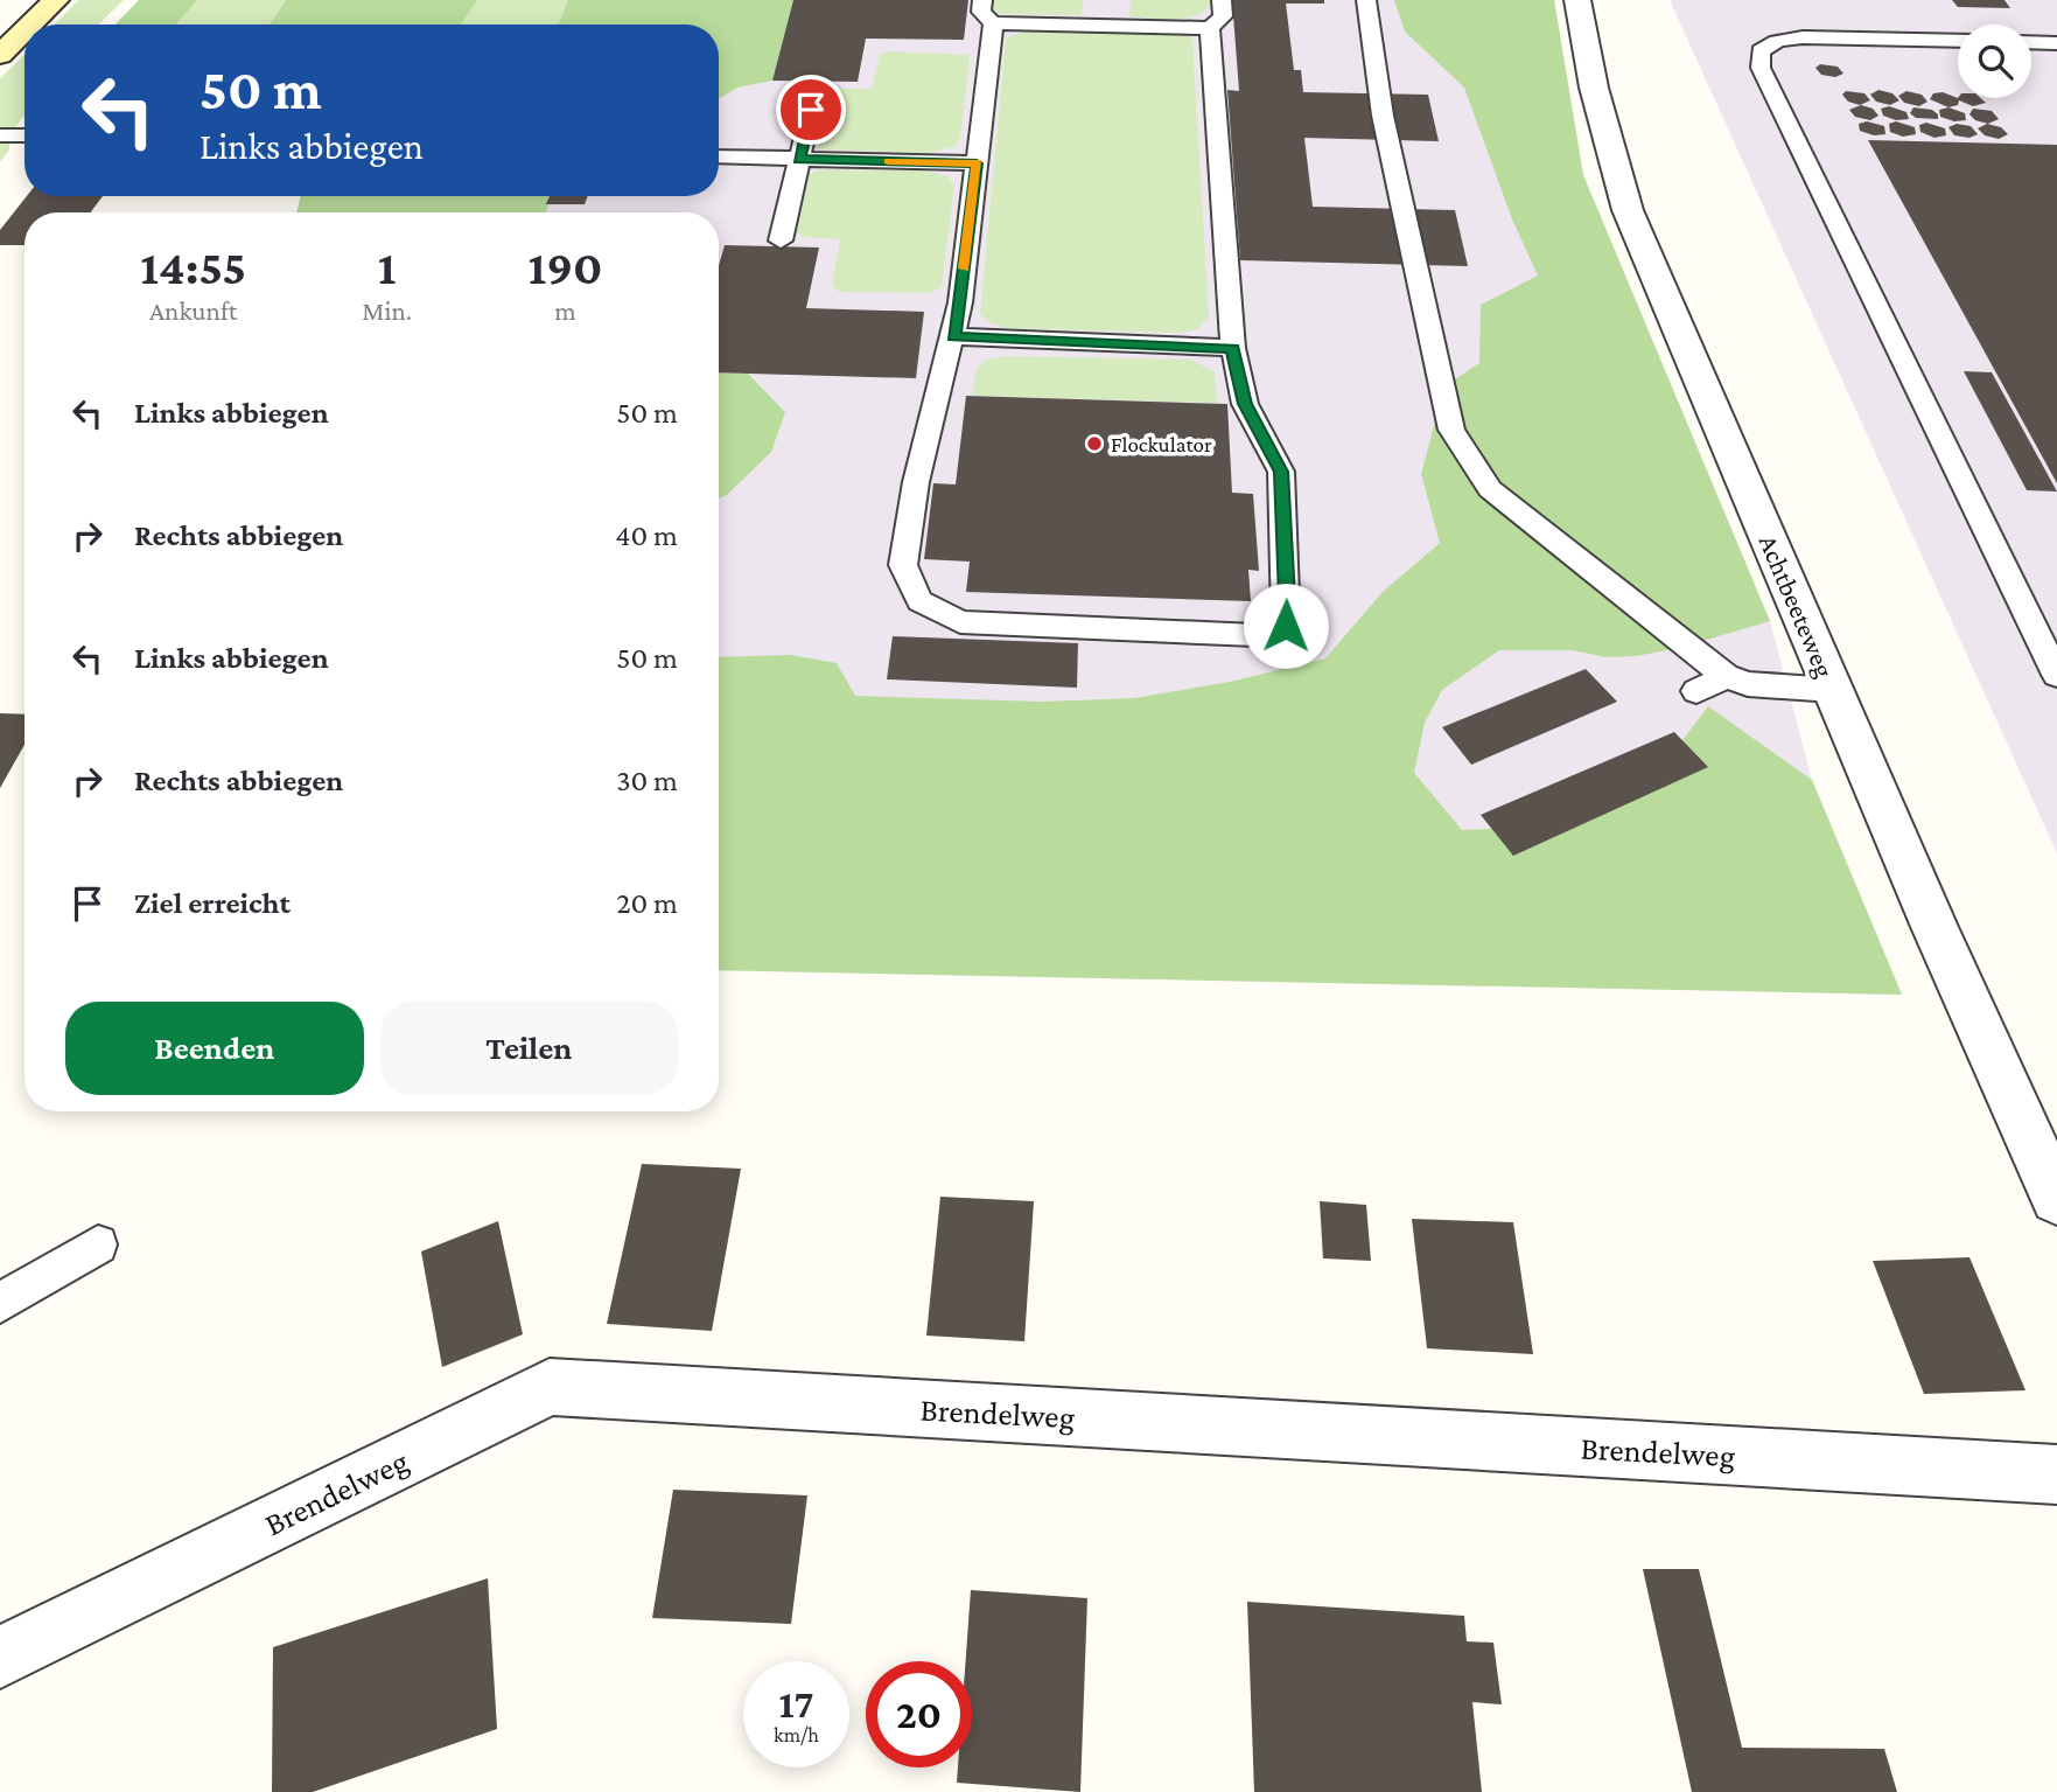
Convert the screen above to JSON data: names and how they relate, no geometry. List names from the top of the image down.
{
  "streets": {
    "street": ["Achtbeeteweg", "Brendelweg"]
  },
  "places": ["Flockulator"],
  "page": {
    "turn": ["50 m", "Links abbiegen"],
    "eta": [
      "14:55",
      "Ankunft",
      "1",
      "Min.",
      "190",
      "m"
    ],
    "list": [
      {
        "name": "Links abbiegen",
        "value": "50 m"
      },
      {
        "name": "Rechts abbiegen",
        "value": "40 m"
      },
      {
        "name": "Links abbiegen",
        "value": "50 m"
      },
      {
        "name": "Rechts abbiegen",
        "value": "30 m"
      },
      {
        "name": "Ziel erreicht",
        "value": "20 m"
      }
    ],
    "buttons": ["Beenden", "Teilen"],
    "speed": "17 km/h",
    "limit": "20"
  }
}
